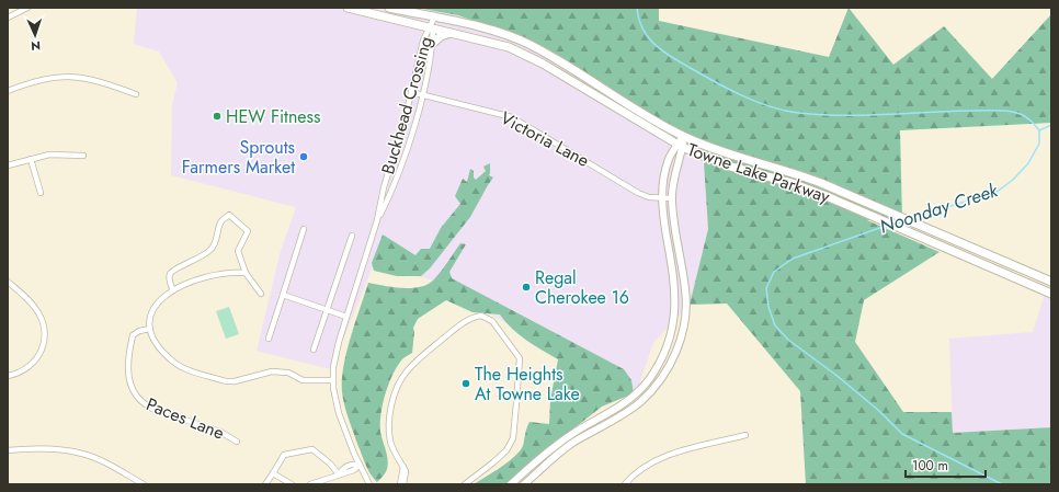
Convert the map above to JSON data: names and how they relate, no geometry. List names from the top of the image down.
{
  "streets": {
    "main road": ["Towne Lake Parkway"],
    "street": ["Buckhead Crossing", "Victoria Lane", "Paces Lane"]
  },
  "crossings": [
    ["Buckhead Crossing", "Victoria Lane"],
    ["Buckhead Crossing", "Towne Lake Parkway"]
  ],
  "water": ["Noonday Creek"],
  "places": [
    "HEW Fitness",
    "Sprouts Farmers Market",
    "Regal Cherokee 16",
    "The Heights At Towne Lake"
  ],
  "scale_bar": "100 m",
  "north": "bottom"
}
